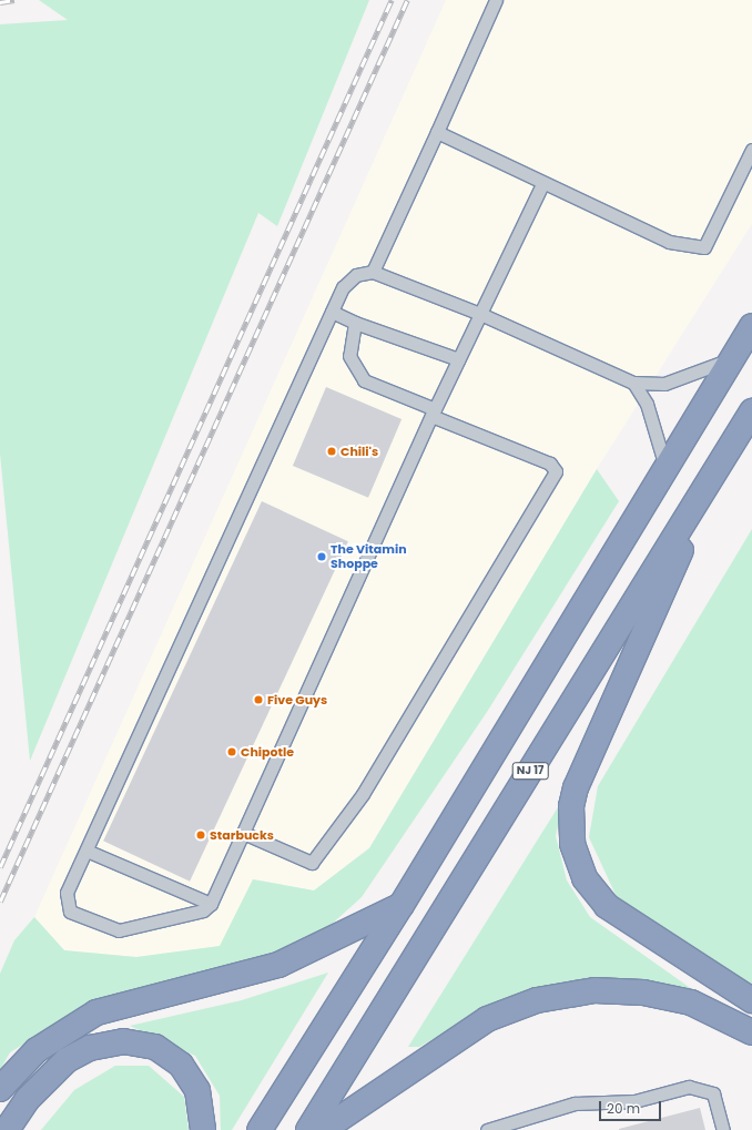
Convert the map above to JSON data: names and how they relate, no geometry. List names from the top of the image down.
{
  "streets": {
    "highway": ["NJ 17"]
  },
  "places": [
    "Chili's",
    "The Vitamin Shoppe",
    "Five Guys",
    "Chipotle",
    "Starbucks"
  ],
  "scale_bar": "20 m"
}
